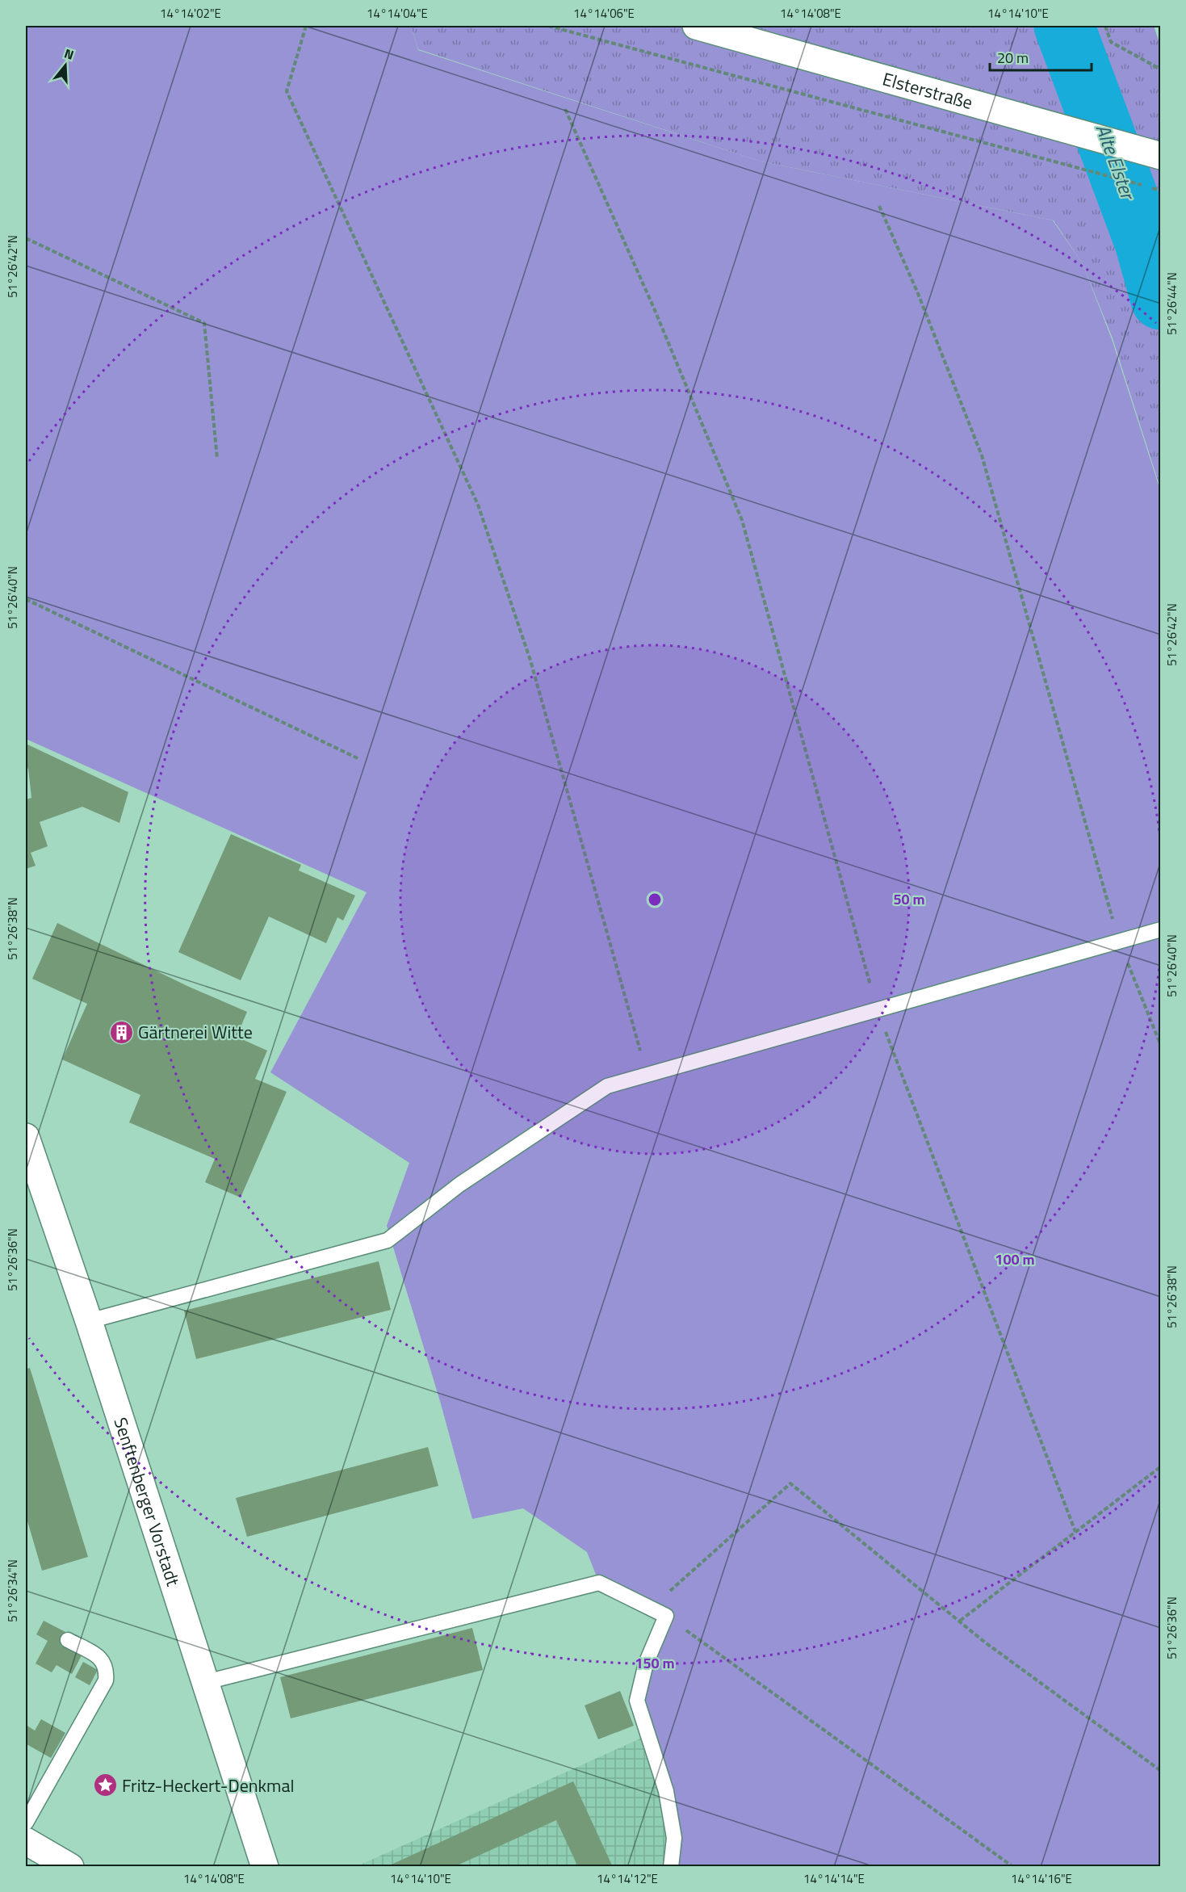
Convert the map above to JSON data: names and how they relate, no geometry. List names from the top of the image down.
{
  "streets": {
    "street": ["Elsterstraße", "Senftenberger Vorstadt"]
  },
  "water": ["Alte Elster"],
  "places": {
    "building": ["Gärtnerei Witte"],
    "place": ["Fritz-Heckert-Denkmal"]
  },
  "scale_bar": "20 m",
  "north": "top",
  "coordinates": [
    "14°14'02\"E",
    "14°14'04\"E",
    "14°14'06\"E",
    "14°14'08\"E",
    "14°14'10\"E",
    "51°26'42\"N",
    "51°26'44\"N",
    "51°26'40\"N",
    "51°26'38\"N",
    "51°26'36\"N",
    "51°26'34\"N",
    "14°14'12\"E",
    "14°14'14\"E",
    "14°14'16\"E"
  ],
  "rings": ["50 m", "100 m", "150 m"]
}
